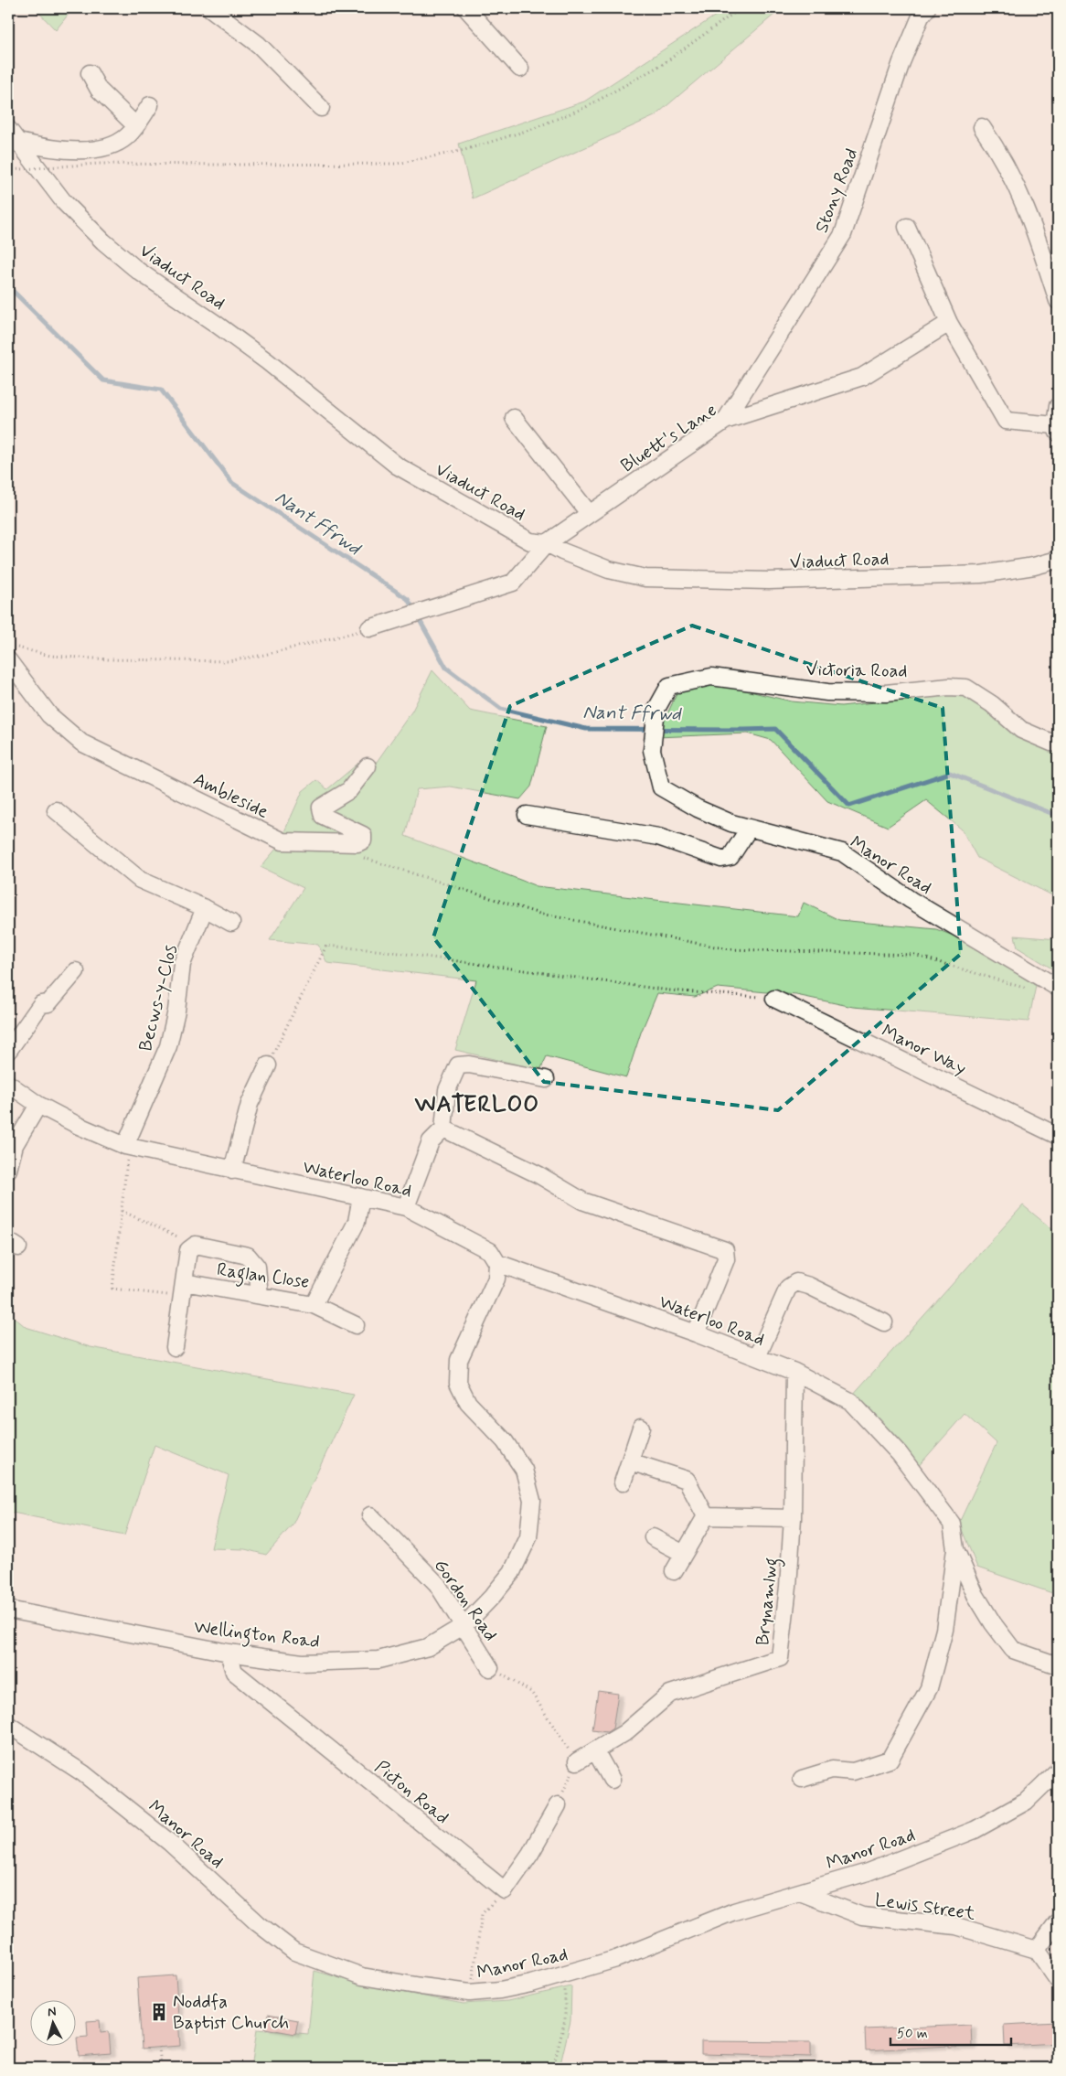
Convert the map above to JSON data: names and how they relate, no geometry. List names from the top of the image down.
{
  "streets": {
    "street": [
      "Stony Road",
      "Viaduct Road",
      "Bluett's Lane",
      "Victoria Road",
      "Ambleside",
      "Manor Road",
      "Becws-y-Clos",
      "Manor Way",
      "Waterloo Road",
      "Raglan Close",
      "Gordon Road",
      "Brynamlwg",
      "Wellington Road",
      "Picton Road",
      "Lewis Street"
    ]
  },
  "crossings": [
    ["Stony Road", "Bluett's Lane"],
    ["Viaduct Road", "Bluett's Lane"],
    ["Victoria Road", "Manor Road"],
    ["Manor Road", "Lewis Street"],
    ["Becws-y-Clos", "Waterloo Road"],
    ["Waterloo Road", "Raglan Close"],
    ["Waterloo Road", "Brynamlwg"],
    ["Waterloo Road", "Wellington Road"],
    ["Gordon Road", "Wellington Road"],
    ["Wellington Road", "Picton Road"]
  ],
  "districts": ["WATERLOO"],
  "water": ["Nant Ffrwd"],
  "places": {
    "building": ["Noddfa Baptist Church"]
  },
  "scale_bar": "50 m",
  "north": "top"
}
